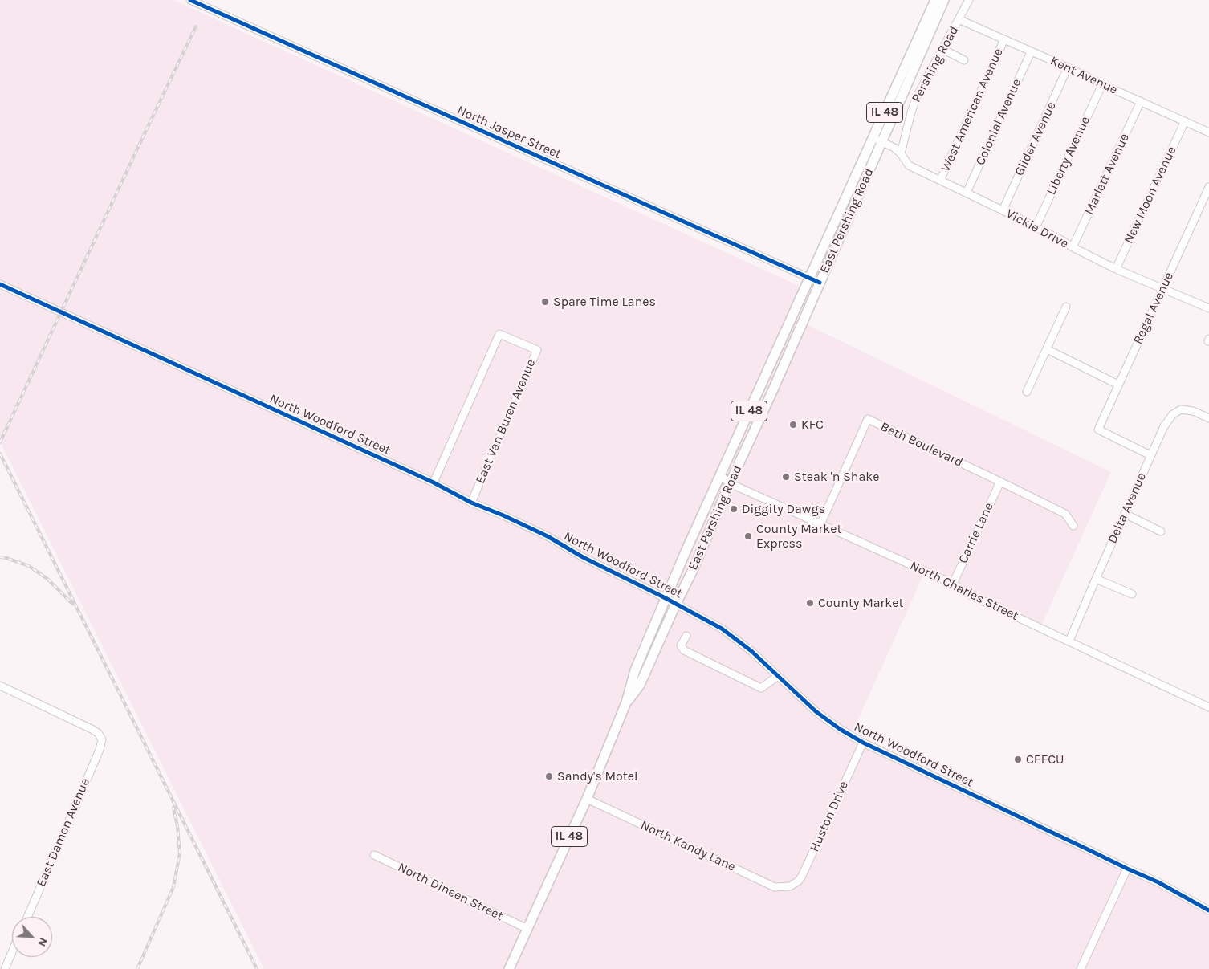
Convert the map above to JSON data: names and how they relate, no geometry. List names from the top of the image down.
{
  "streets": {
    "main road": ["IL 48", "East Pershing Road"],
    "street": [
      "Pershing Road",
      "Kent Avenue",
      "West American Avenue",
      "Colonial Avenue",
      "North Jasper Street",
      "Glider Avenue",
      "Liberty Avenue",
      "Marlett Avenue",
      "New Moon Avenue",
      "Vickie Drive",
      "Regal Avenue",
      "East Van Buren Avenue",
      "North Woodford Street",
      "Beth Boulevard",
      "Delta Avenue",
      "Carrie Lane",
      "North Charles Street",
      "Huston Drive",
      "East Damon Avenue",
      "North Kandy Lane",
      "North Dineen Street"
    ]
  },
  "crossings": [
    ["Pershing Road", "Kent Avenue"],
    ["Pershing Road", "Vickie Drive"],
    ["Kent Avenue", "West American Avenue"],
    ["Kent Avenue", "Colonial Avenue"],
    ["Kent Avenue", "Glider Avenue"],
    ["Kent Avenue", "Liberty Avenue"],
    ["Kent Avenue", "Marlett Avenue"],
    ["Kent Avenue", "New Moon Avenue"],
    ["West American Avenue", "Vickie Drive"],
    ["Colonial Avenue", "Vickie Drive"],
    ["North Jasper Street", "East Pershing Road"],
    ["Glider Avenue", "Vickie Drive"],
    ["Liberty Avenue", "Vickie Drive"],
    ["Marlett Avenue", "Vickie Drive"],
    ["New Moon Avenue", "Vickie Drive"],
    ["East Pershing Road", "Vickie Drive"],
    ["East Pershing Road", "North Woodford Street"],
    ["East Pershing Road", "North Charles Street"],
    ["East Pershing Road", "North Kandy Lane"],
    ["East Pershing Road", "North Dineen Street"],
    ["Vickie Drive", "Regal Avenue"],
    ["Regal Avenue", "Delta Avenue"],
    ["East Van Buren Avenue", "North Woodford Street"],
    ["North Woodford Street", "Huston Drive"],
    ["Beth Boulevard", "Carrie Lane"],
    ["Beth Boulevard", "North Charles Street"],
    ["Delta Avenue", "North Charles Street"],
    ["Carrie Lane", "North Charles Street"],
    ["Huston Drive", "North Kandy Lane"]
  ],
  "places": [
    "Spare Time Lanes",
    "KFC",
    "Steak 'n Shake",
    "Diggity Dawgs",
    "County Market Express",
    "County Market",
    "CEFCU",
    "Sandy's Motel"
  ],
  "north": "bottom right"
}
